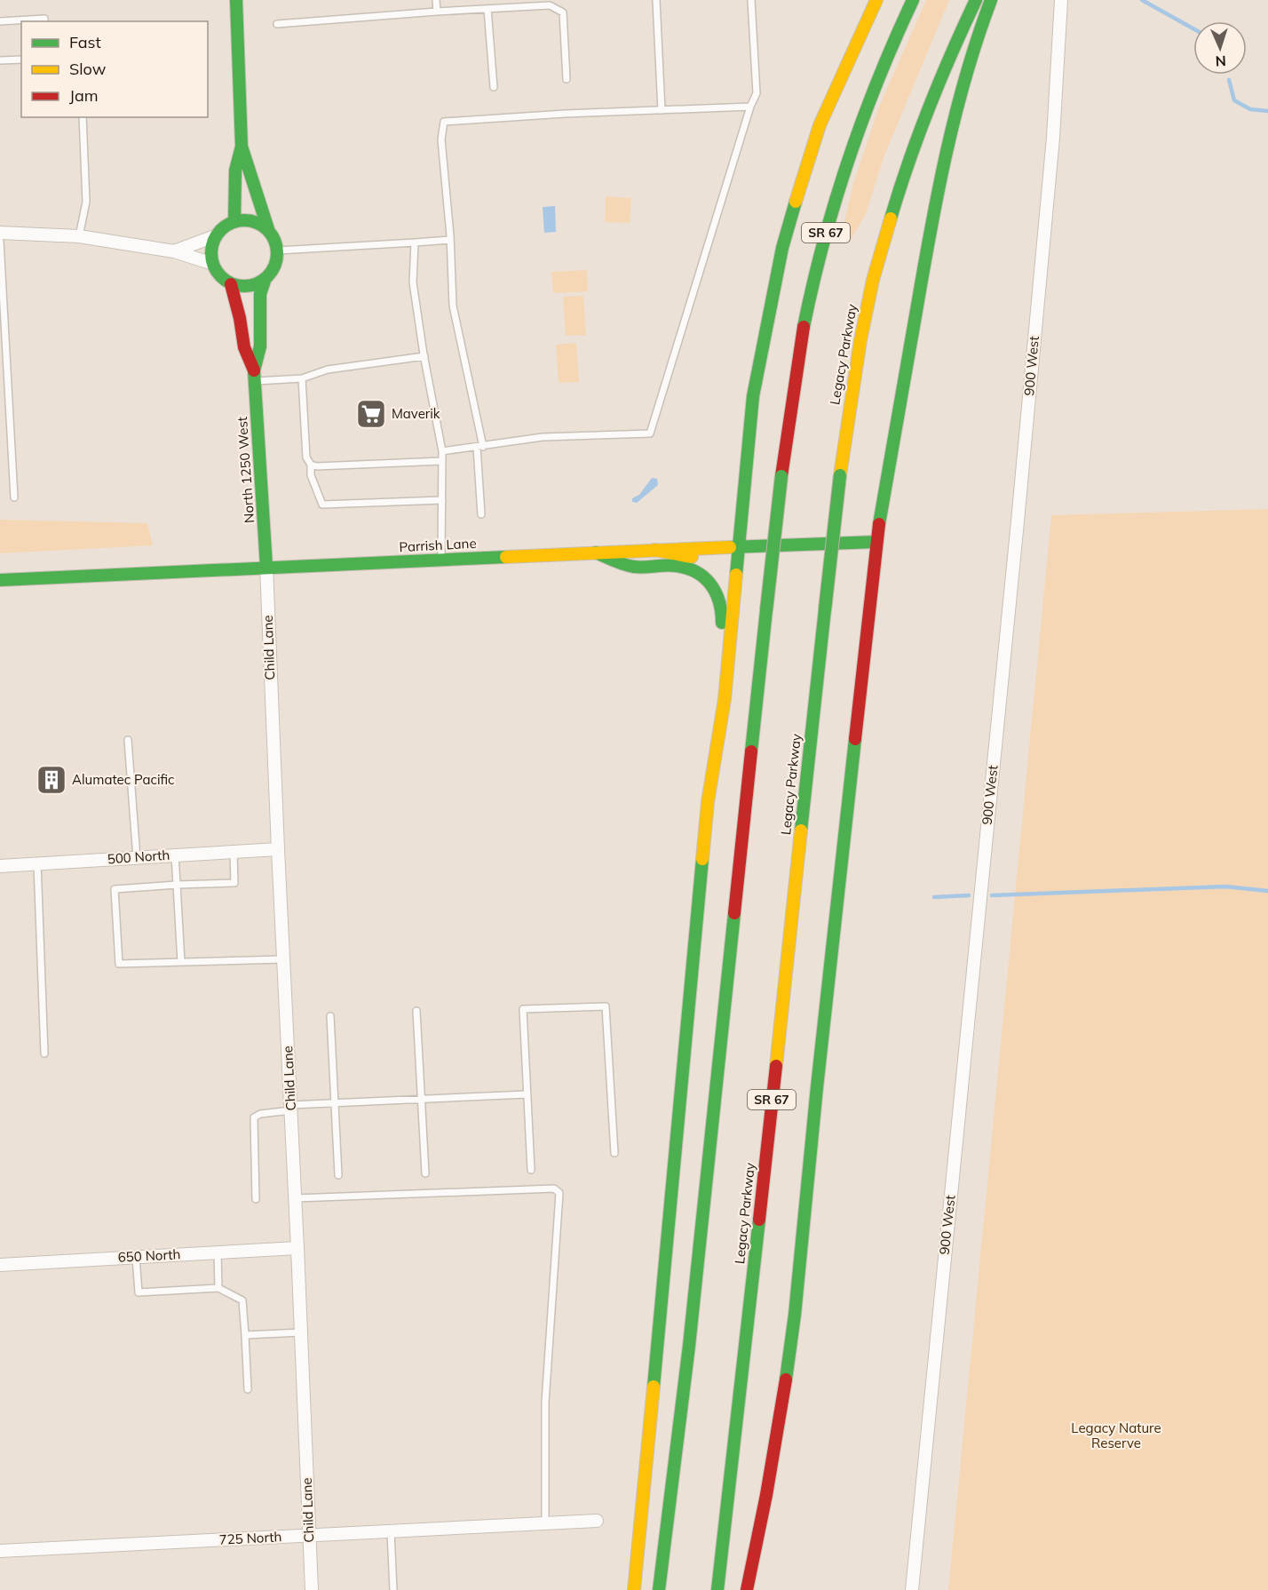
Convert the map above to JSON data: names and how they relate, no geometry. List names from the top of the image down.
{
  "streets": {
    "main road": [
      "SR 67",
      "Legacy Parkway",
      "North 1250 West",
      "Parrish Lane"
    ],
    "street": [
      "900 West",
      "Child Lane",
      "500 North",
      "650 North",
      "725 North"
    ]
  },
  "crossings": [
    ["North 1250 West", "Parrish Lane"],
    ["North 1250 West", "Child Lane"],
    ["Parrish Lane", "Child Lane"],
    ["Child Lane", "500 North"],
    ["Child Lane", "650 North"],
    ["Child Lane", "725 North"]
  ],
  "parks": ["Legacy Nature Reserve"],
  "places": {
    "supermarket": ["Maverik"],
    "building": ["Alumatec Pacific"]
  },
  "legend": ["Fast", "Slow", "Jam"],
  "north": "bottom"
}
